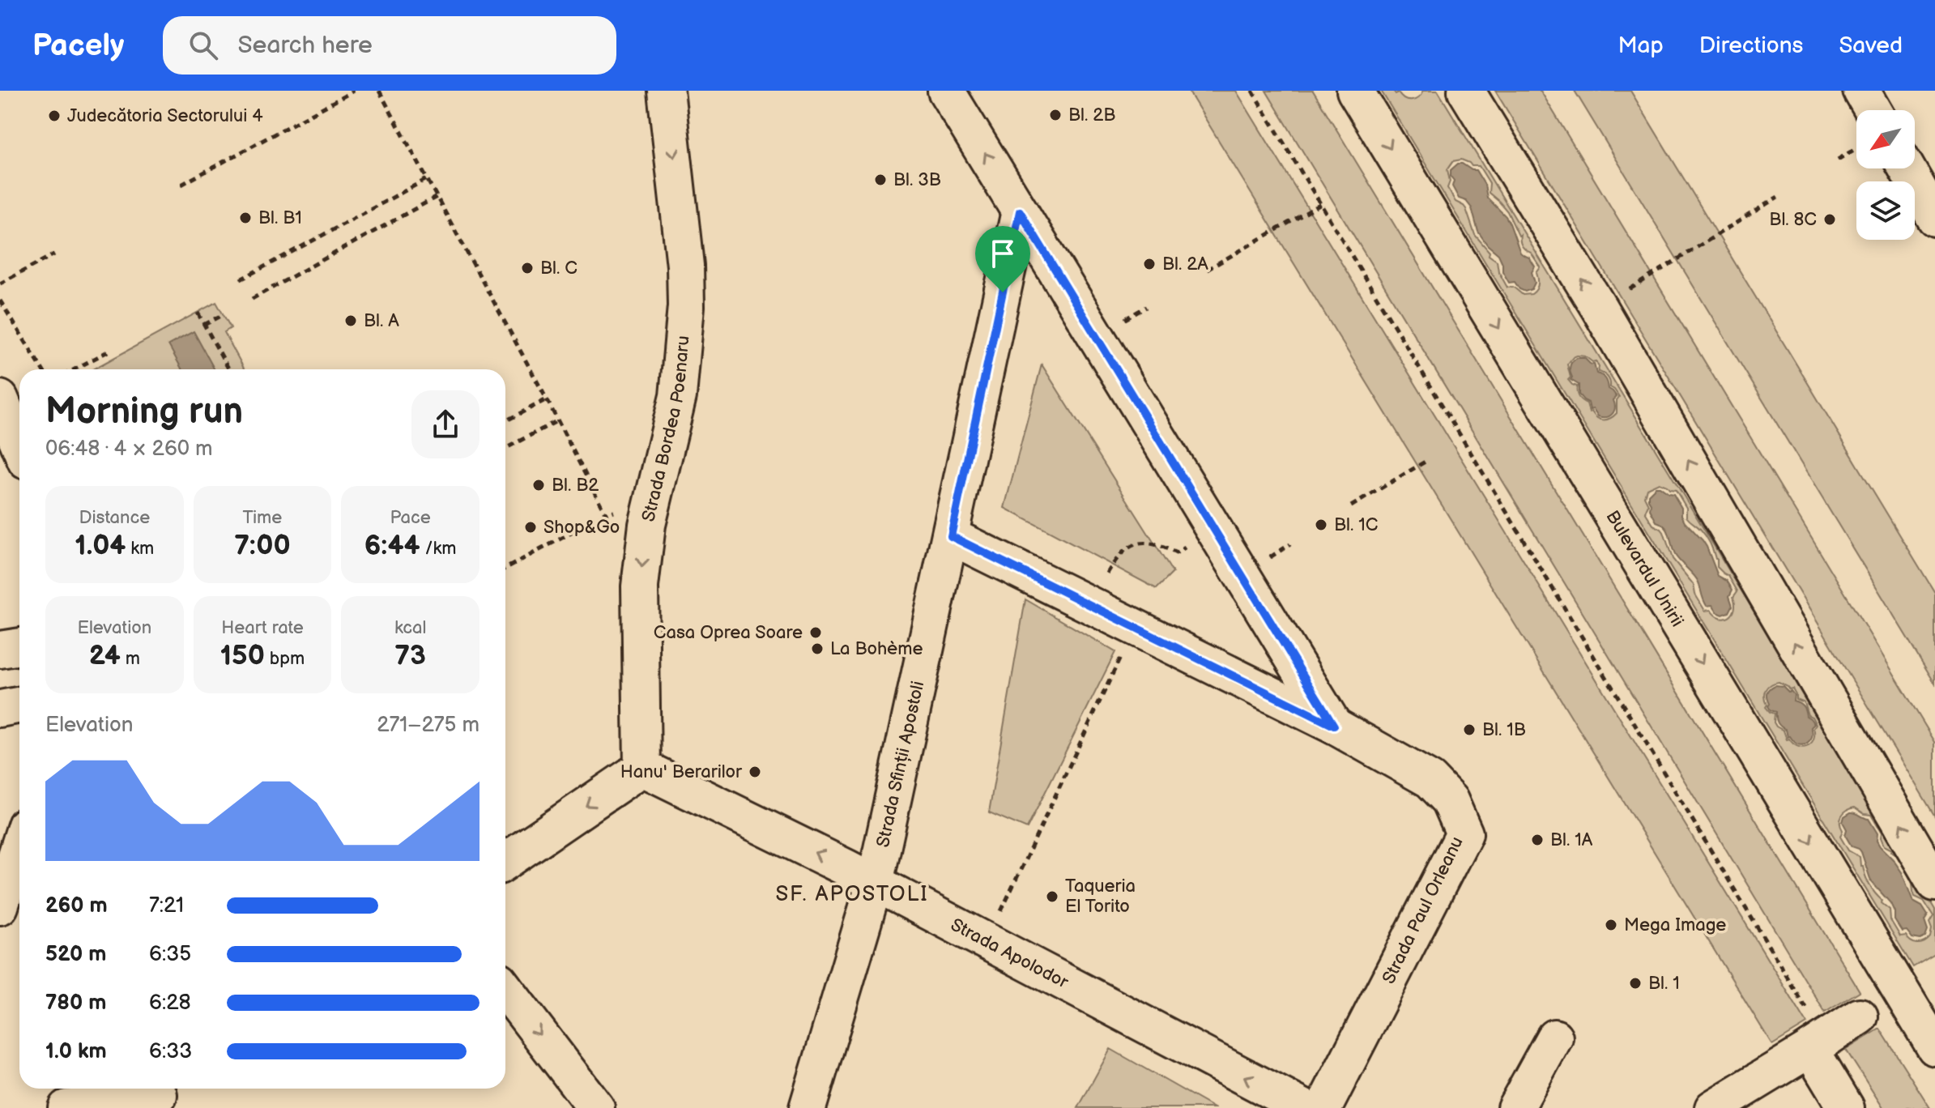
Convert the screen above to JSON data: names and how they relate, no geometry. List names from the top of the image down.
{
  "streets": {
    "street": [
      "Strada Bordea Poenaru",
      "Bulevardul Unirii",
      "Strada Sfinții Apostoli",
      "Strada Paul Orleanu",
      "Strada Apolodor"
    ]
  },
  "crossings": [
    ["Strada Bordea Poenaru", "Strada Apolodor"],
    ["Strada Sfinții Apostoli", "Strada Paul Orleanu"],
    ["Strada Sfinții Apostoli", "Strada Apolodor"]
  ],
  "one_way": ["Strada Bordea Poenaru", "Strada Apolodor"],
  "districts": ["SF. APOSTOLI"],
  "places": [
    "Bl. 2B",
    "Judecătoria Sectorului 4",
    "Bl. 3B",
    "Bl. B1",
    "Bl. 8C",
    "Bl. 2A",
    "Bl. C",
    "Bl. A",
    "Bl. B2",
    "Bl. 1C",
    "Shop&Go",
    "Casa Oprea Soare",
    "La Bohème",
    "Bl. 1B",
    "Hanu' Berarilor",
    "Bl. 1A",
    "Taqueria El Torito",
    "Mega Image",
    "Bl. 1"
  ],
  "north": "bottom left",
  "page": {
    "header": "Pacely",
    "search": "Search here",
    "nav": ["Map", "Directions", "Saved"],
    "heading": ["Morning run", "06:48 · 4 × 260 m"],
    "stats": [
      ["Distance", "1.04 km"],
      ["Time", "7:00"],
      ["Pace", "6:44 /km"],
      ["Elevation", "24 m"],
      ["Heart rate", "150 bpm"],
      ["kcal", "73"]
    ],
    "chart": ["Elevation", "271–275 m"],
    "list": [
      {
        "name": "260 m",
        "note": "7:21"
      },
      {
        "name": "520 m",
        "note": "6:35"
      },
      {
        "name": "780 m",
        "note": "6:28"
      },
      {
        "name": "1.0 km",
        "note": "6:33"
      }
    ]
  }
}
